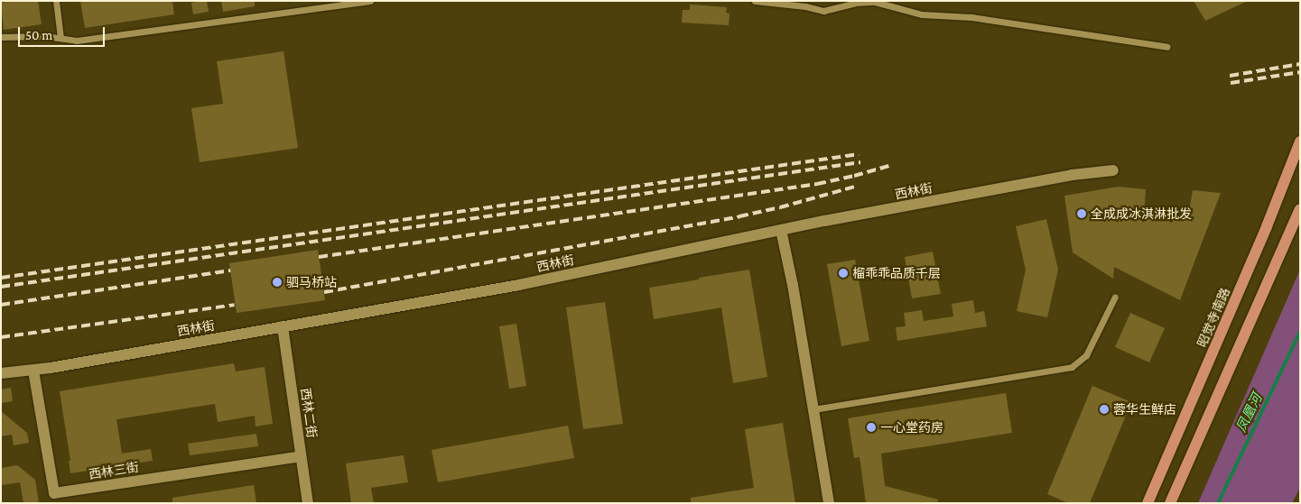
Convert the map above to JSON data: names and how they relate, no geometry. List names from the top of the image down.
{
  "streets": {
    "main road": ["昭觉寺南路"],
    "street": ["西林街", "西林二街", "西林三街"]
  },
  "crossings": [
    ["西林街", "西林二街"],
    ["西林街", "西林三街"],
    ["西林二街", "西林三街"]
  ],
  "water": ["凤凰河"],
  "places": [
    "全成成冰淇淋批发",
    "榴乖乖品质千层",
    "驷马桥站",
    "蓉华生鲜店",
    "一心堂药房"
  ],
  "scale_bar": "50 m"
}
